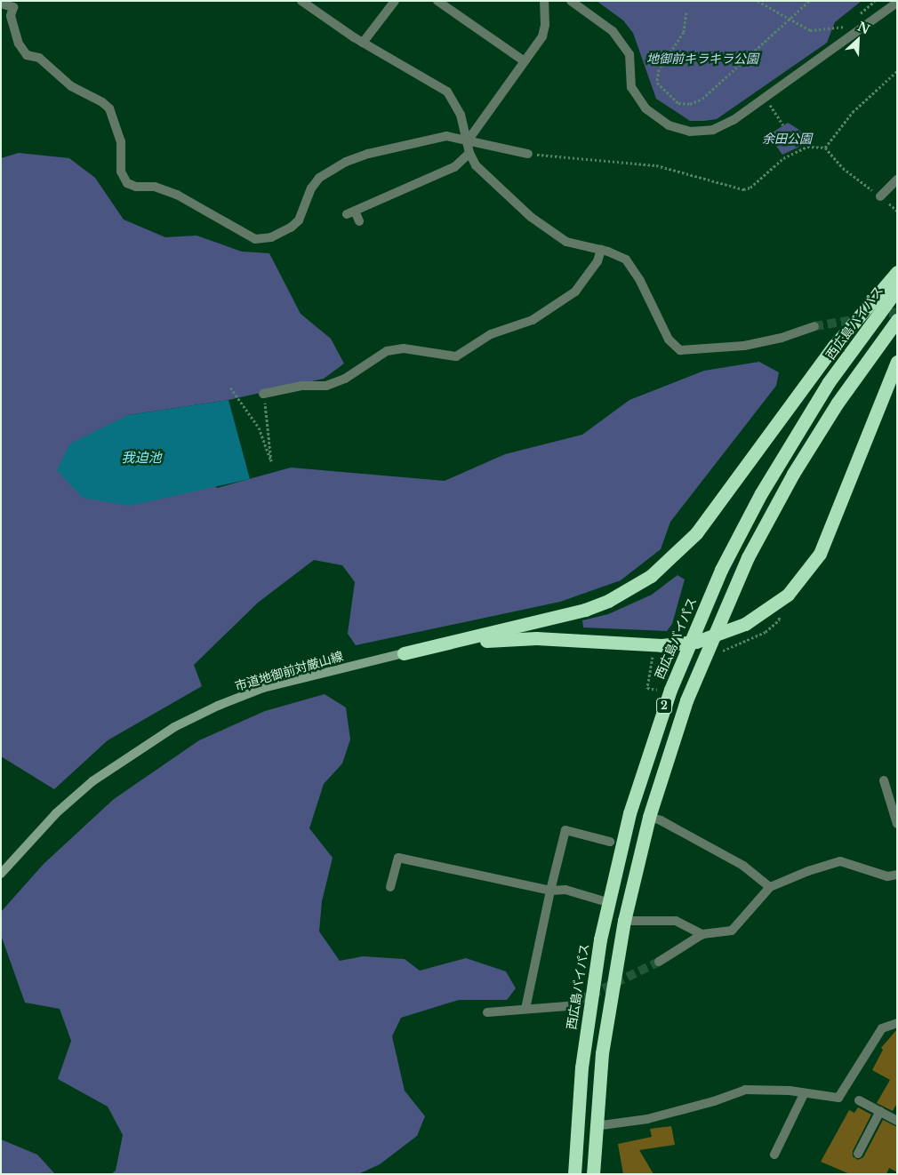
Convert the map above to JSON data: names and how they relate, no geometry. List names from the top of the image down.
{
  "streets": {
    "highway": ["西広島バイパス", "2"],
    "street": ["市道地御前対厳山線"]
  },
  "water": ["我迫池"],
  "parks": ["地御前キラキラ公園", "余田公園"],
  "north": "top right"
}
